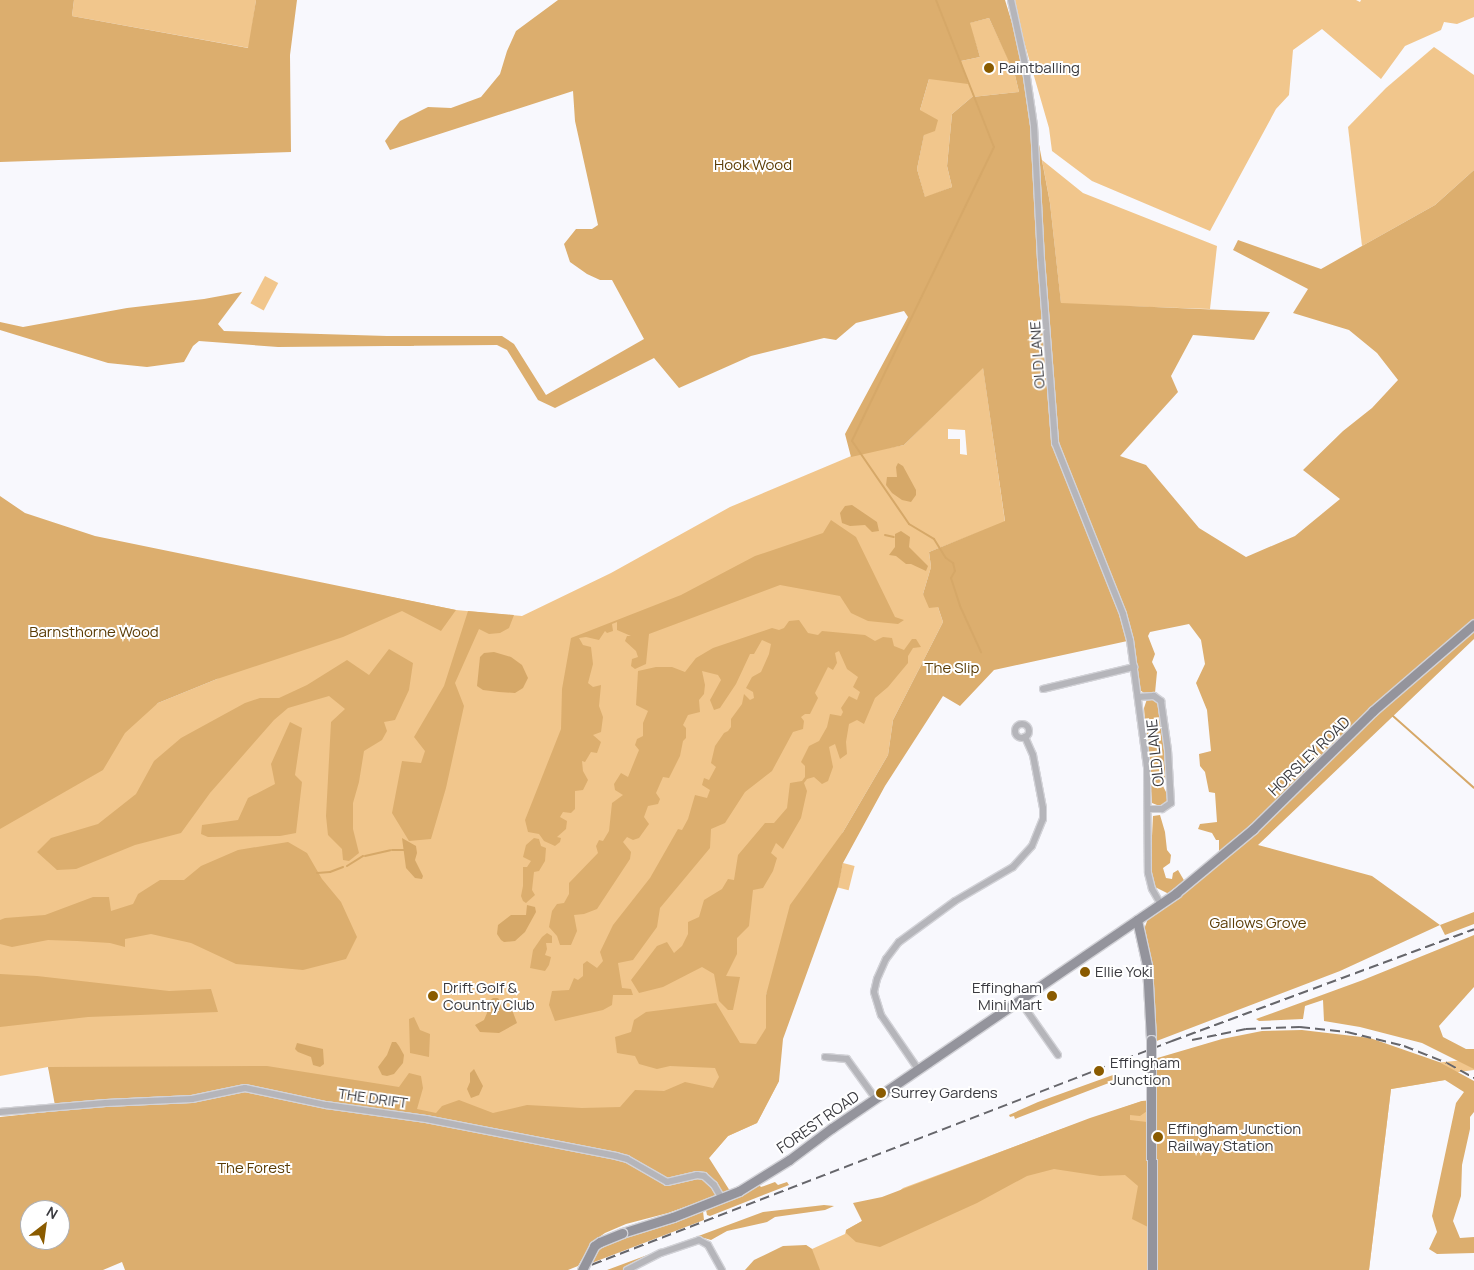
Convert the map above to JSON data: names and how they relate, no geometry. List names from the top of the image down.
{
  "streets": {
    "street": [
      "OLD LANE",
      "HORSLEY ROAD",
      "THE DRIFT",
      "FOREST ROAD"
    ]
  },
  "crossings": [
    ["OLD LANE", "HORSLEY ROAD"],
    ["OLD LANE", "FOREST ROAD"],
    ["HORSLEY ROAD", "FOREST ROAD"],
    ["THE DRIFT", "FOREST ROAD"]
  ],
  "parks": [
    "Hook Wood",
    "Barnsthorne Wood",
    "The Slip",
    "Gallows Grove",
    "The Forest"
  ],
  "places": [
    "Paintballing",
    "Ellie Yoki",
    "Drift Golf & Country Club",
    "Effingham Mini Mart",
    "Effingham Junction",
    "Surrey Gardens",
    "Effingham Junction Railway Station"
  ],
  "north": "top right"
}
